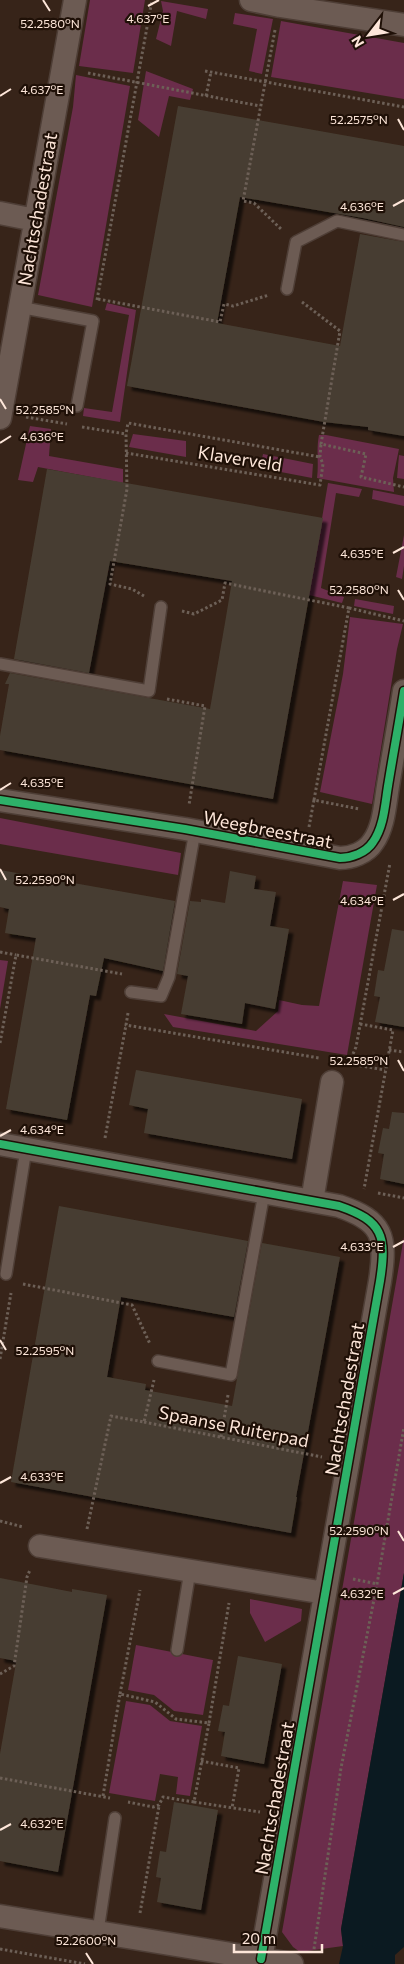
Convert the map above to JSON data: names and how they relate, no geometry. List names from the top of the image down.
{
  "streets": {
    "street": ["Nachtschadestraat", "Weegbreestraat"],
    "path": ["Klaverveld", "Spaanse Ruiterpad"]
  },
  "crossings": [
    ["Nachtschadestraat", "Spaanse Ruiterpad"]
  ],
  "scale_bar": "20 m",
  "north": "bottom left",
  "coordinates": [
    "4.637°E",
    "52.2580°N",
    "52.2575°N",
    "4.636°E",
    "52.2585°N",
    "4.635°E",
    "52.2590°N",
    "4.634°E",
    "4.633°E",
    "52.2595°N",
    "4.632°E",
    "52.2600°N"
  ]
}
